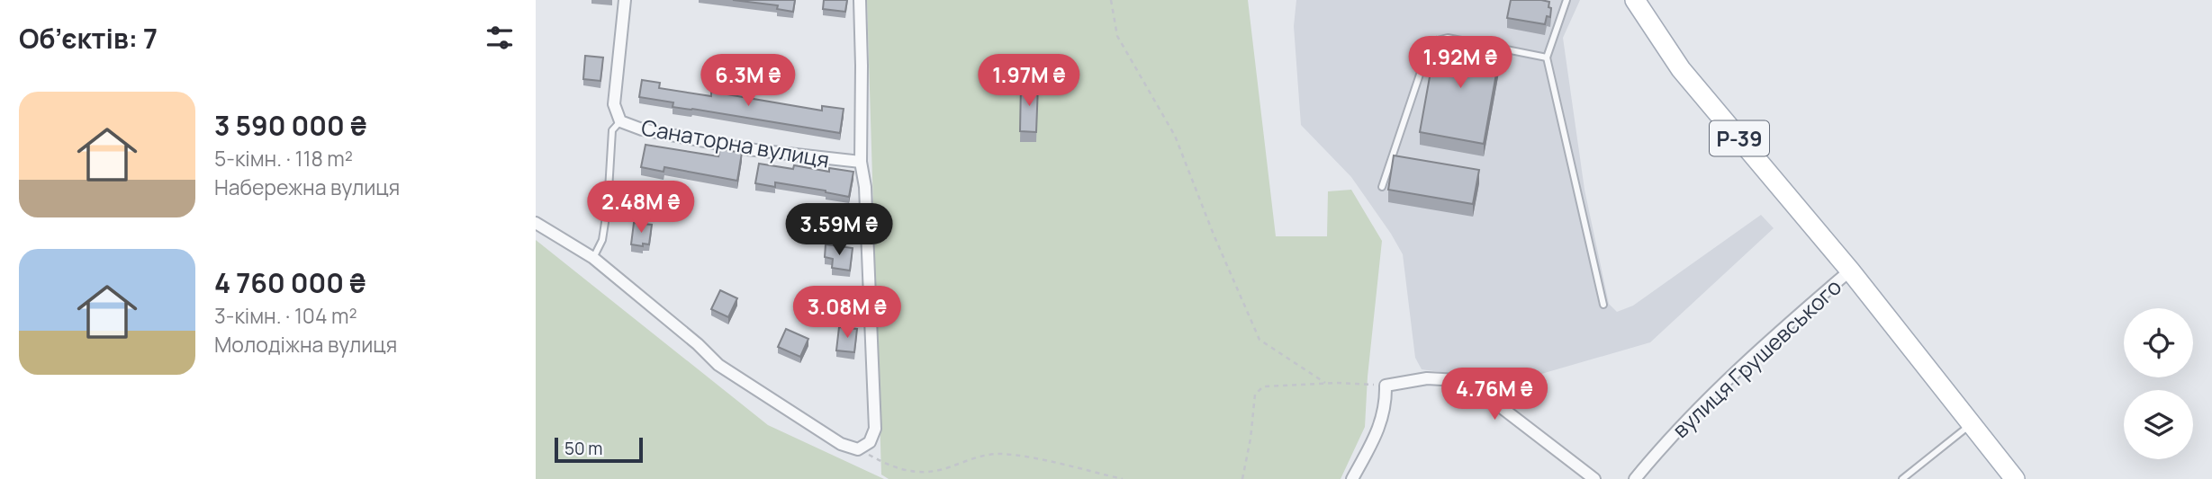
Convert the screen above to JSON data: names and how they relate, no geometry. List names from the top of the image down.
{
  "streets": {
    "main road": ["Р-39", "вулиця Грушевського"],
    "street": ["Санаторна вулиця"]
  },
  "crossings": [
    ["Р-39", "вулиця Грушевського"]
  ],
  "scale_bar": "50 m",
  "page": {
    "heading": "Об’єктів: 7",
    "price": [
      "1.92M ₴",
      "6.3M ₴",
      "1.97M ₴",
      "2.48M ₴",
      "3.59M ₴",
      "3.08M ₴",
      "4.76M ₴"
    ],
    "list": [
      {
        "name": "3 590 000 ₴",
        "note": "5-кімн. · 118 m² · Набережна вулиця"
      },
      {
        "name": "4 760 000 ₴",
        "note": "3-кімн. · 104 m² · Молодіжна вулиця"
      }
    ],
    "scale": "50 m"
  }
}
